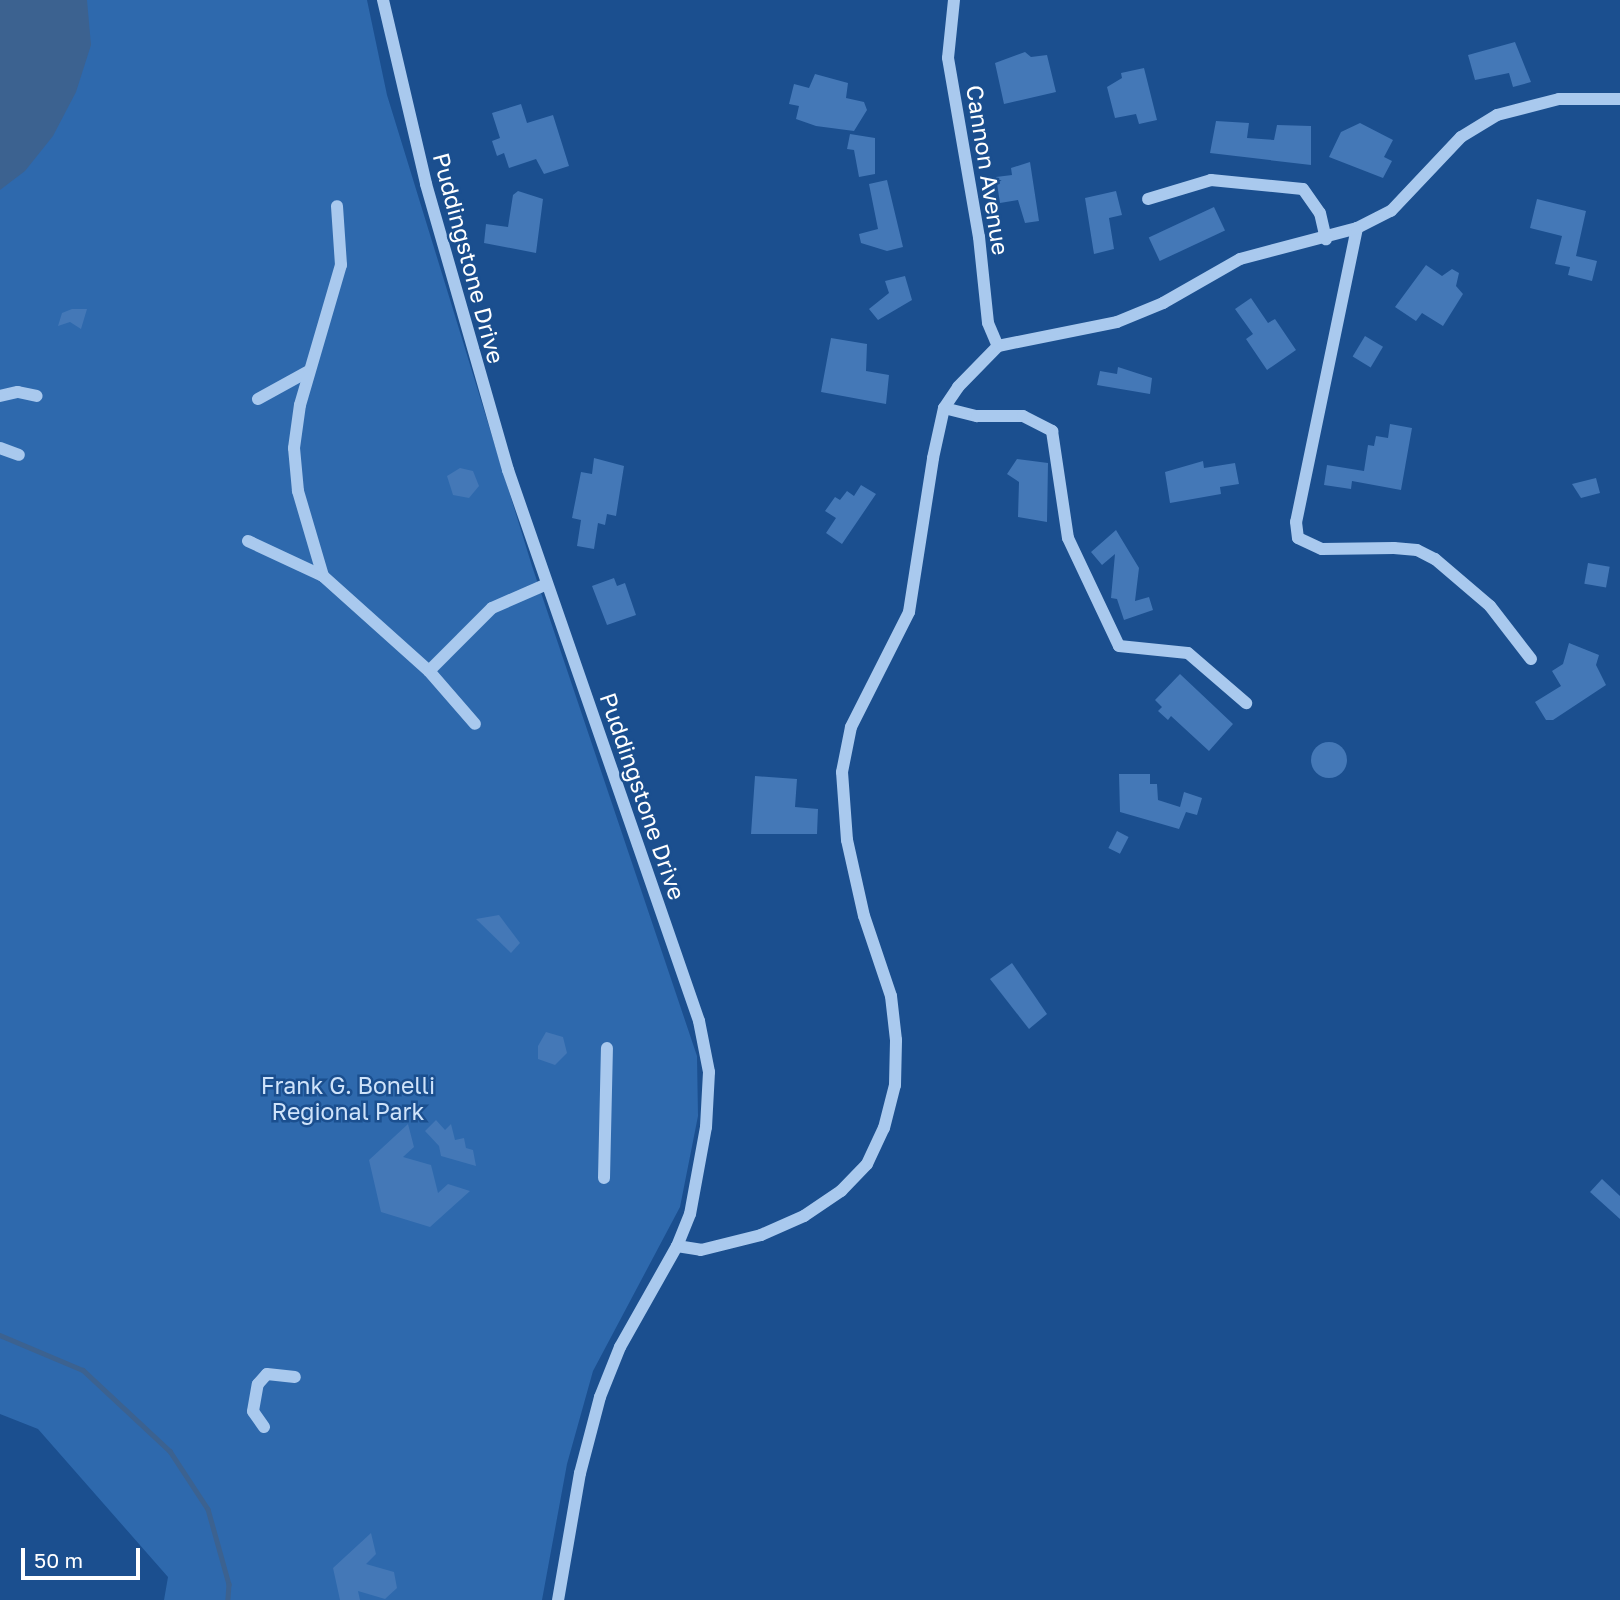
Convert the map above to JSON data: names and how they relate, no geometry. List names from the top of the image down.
{
  "streets": {
    "street": ["Cannon Avenue", "Puddingstone Drive"]
  },
  "parks": ["Frank G. Bonelli Regional Park"],
  "scale_bar": "50 m"
}
